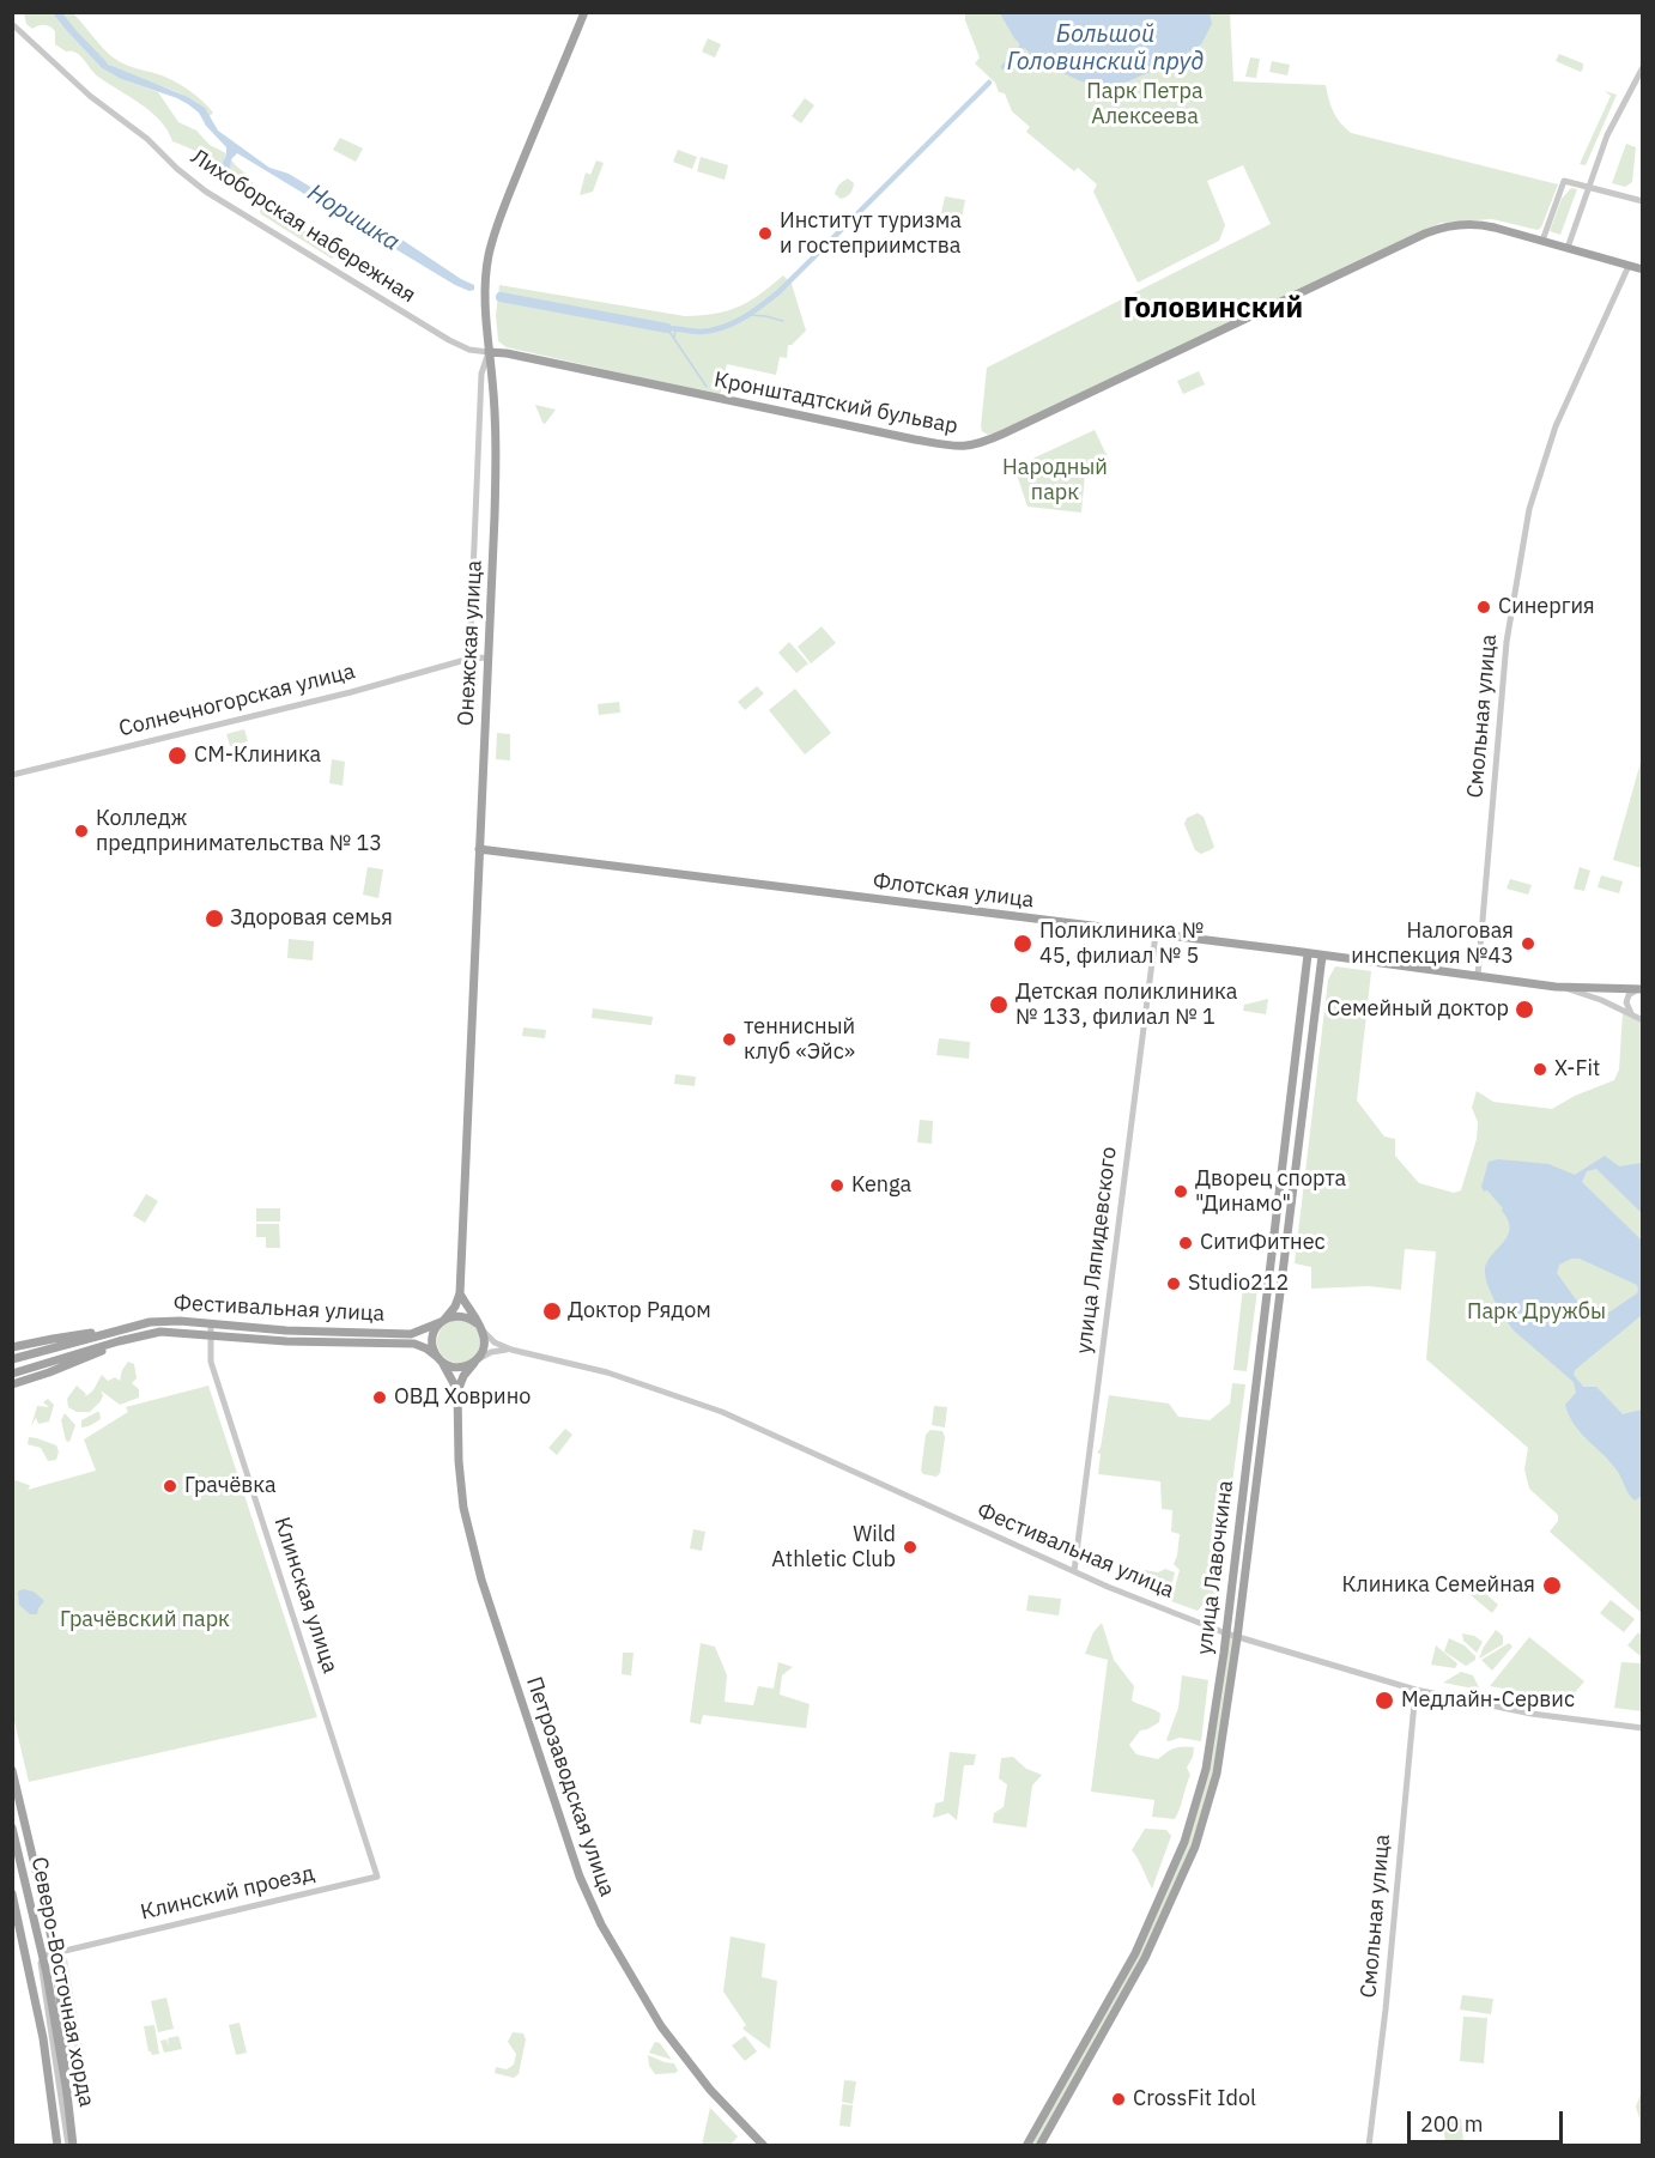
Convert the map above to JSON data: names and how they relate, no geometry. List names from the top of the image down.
{
  "streets": {
    "main road": [
      "Кронштадтский бульвар",
      "Онежская улица",
      "Флотская улица",
      "Фестивальная улица",
      "улица Лавочкина",
      "Петрозаводская улица",
      "Северо-Восточная хорда"
    ],
    "street": [
      "Лихоборская набережная",
      "Солнечногорская улица",
      "Смольная улица",
      "улица Ляпидевского",
      "Клинская улица",
      "Клинский проезд"
    ]
  },
  "crossings": [
    ["Лихоборская набережная", "Кронштадтский бульвар"],
    ["Лихоборская набережная", "Онежская улица"],
    ["Кронштадтский бульвар", "Онежская улица"],
    ["Кронштадтский бульвар", "Смольная улица"],
    ["Онежская улица", "Солнечногорская улица"],
    ["Онежская улица", "Флотская улица"],
    ["Онежская улица", "Фестивальная улица"],
    ["Онежская улица", "Петрозаводская улица"],
    ["Смольная улица", "Флотская улица"],
    ["Смольная улица", "Фестивальная улица"],
    ["Флотская улица", "улица Ляпидевского"],
    ["Флотская улица", "улица Лавочкина"],
    ["улица Ляпидевского", "Фестивальная улица"],
    ["Фестивальная улица", "улица Лавочкина"],
    ["Фестивальная улица", "Клинская улица"],
    ["Фестивальная улица", "Петрозаводская улица"],
    ["Клинская улица", "Клинский проезд"],
    ["Клинский проезд", "Северо-Восточная хорда"]
  ],
  "districts": ["Головинский"],
  "water": ["Большой Головинский пруд", "Норишка"],
  "parks": [
    "Парк Петра Алексеева",
    "Народный парк",
    "Парк Дружбы",
    "Грачёвский парк"
  ],
  "places": [
    "Институт туризма и гостеприимства",
    "Синергия",
    "СМ-Клиника",
    "Колледж предпринимательства № 13",
    "Здоровая семья",
    "Поликлиника № 45, филиал № 5",
    "Налоговая инспекция №43",
    "Детская поликлиника № 133, филиал № 1",
    "Семейный доктор",
    "теннисный клуб «Эйс»",
    "X-Fit",
    "Kenga",
    "Дворец спорта \"Динамо\"",
    "СитиФитнес",
    "Studio212",
    "Доктор Рядом",
    "ОВД Ховрино",
    "Грачёвка",
    "Wild Athletic Club",
    "Клиника Семейная",
    "Медлайн-Сервис",
    "CrossFit Idol"
  ],
  "scale_bar": "200 m"
}
